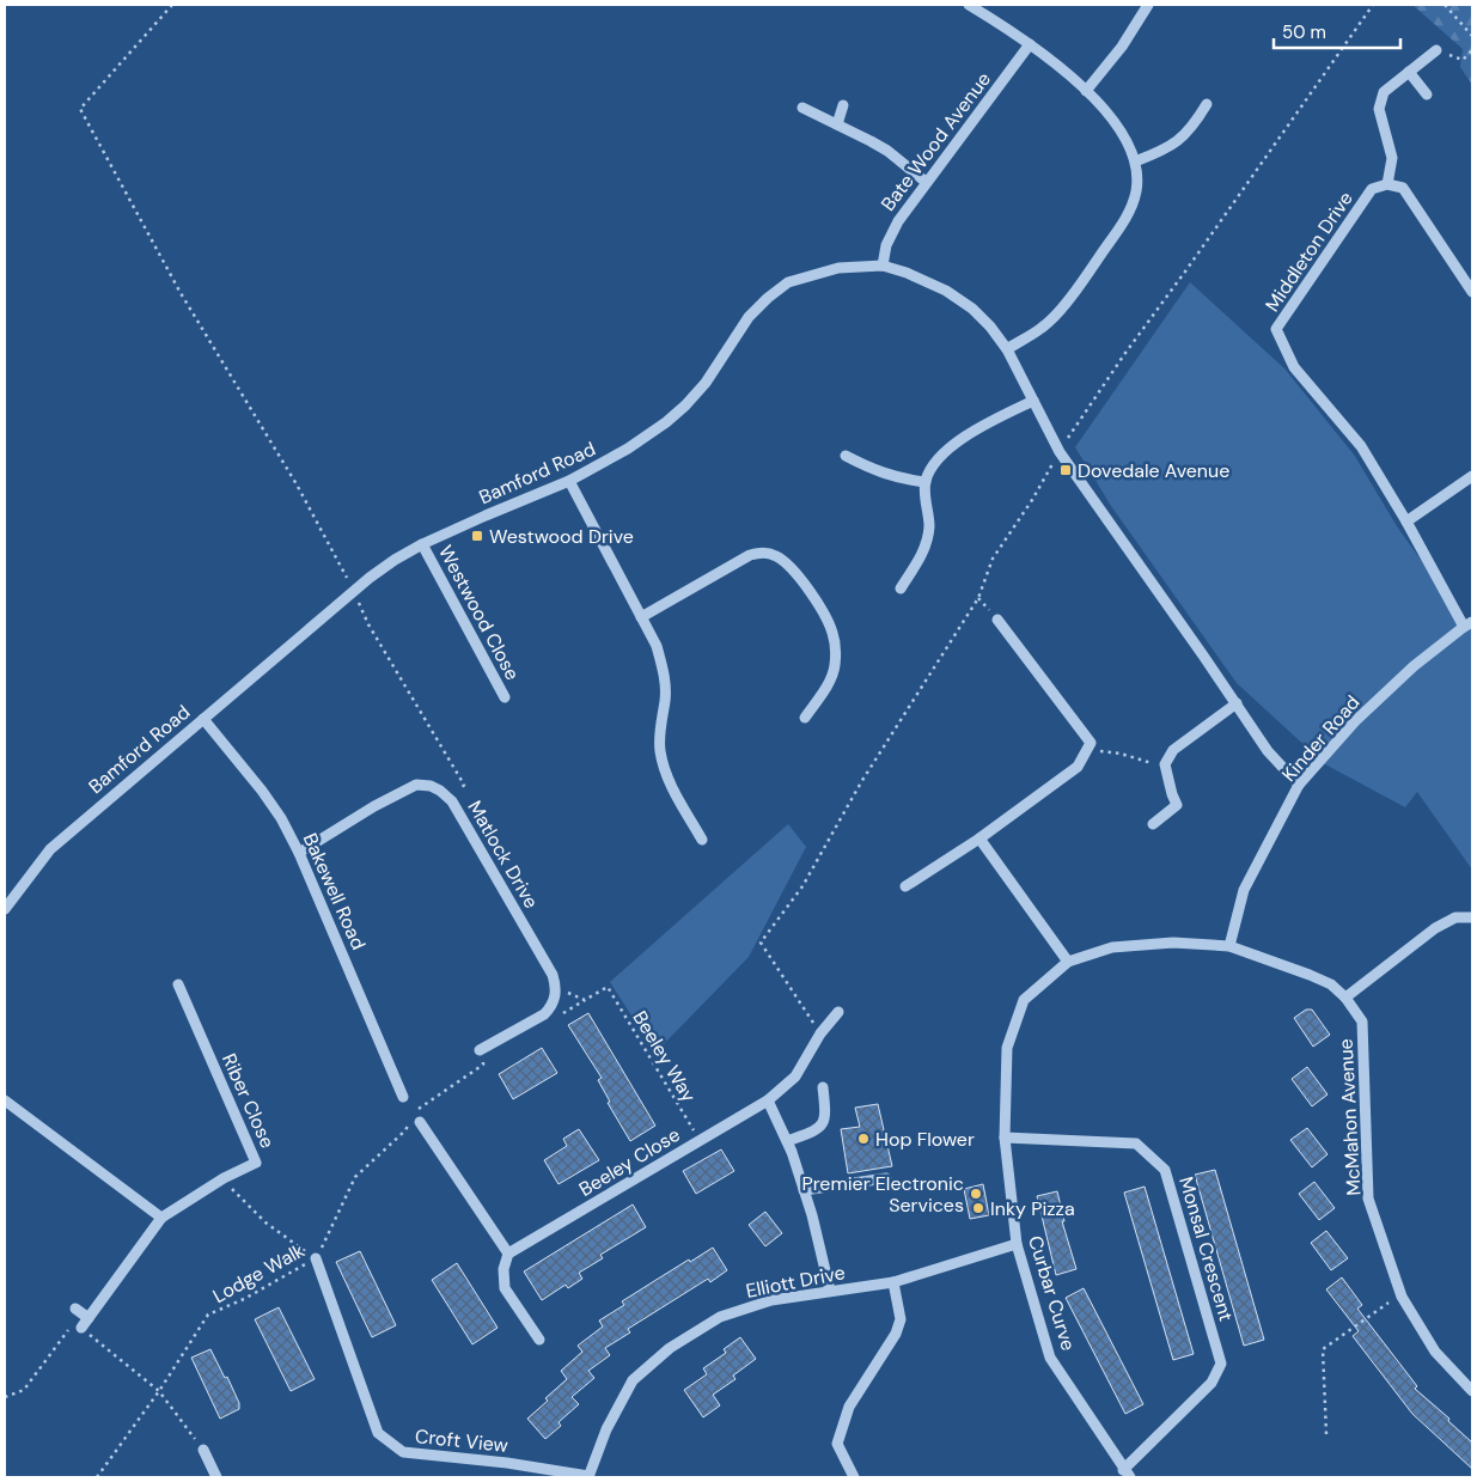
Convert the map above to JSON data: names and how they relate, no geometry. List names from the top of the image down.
{
  "streets": {
    "street": [
      "Bate Wood Avenue",
      "Middleton Drive",
      "Bamford Road",
      "Westwood Close",
      "Kinder Road",
      "Matlock Drive",
      "Bakewell Road",
      "Riber Close",
      "McMahon Avenue",
      "Beeley Close",
      "Monsal Crescent",
      "Elliott Drive",
      "Curbar Curve",
      "Croft View"
    ],
    "path": ["Beeley Way", "Lodge Walk"]
  },
  "crossings": [
    ["Bate Wood Avenue", "Bamford Road"],
    ["Middleton Drive", "Kinder Road"],
    ["Bamford Road", "Westwood Close"],
    ["Bamford Road", "Bakewell Road"],
    ["Kinder Road", "McMahon Avenue"],
    ["Kinder Road", "Curbar Curve"],
    ["Matlock Drive", "Bakewell Road"],
    ["Matlock Drive", "Beeley Way"],
    ["Beeley Way", "Beeley Close"],
    ["McMahon Avenue", "Curbar Curve"],
    ["Monsal Crescent", "Curbar Curve"],
    ["Lodge Walk", "Croft View"],
    ["Elliott Drive", "Curbar Curve"],
    ["Elliott Drive", "Croft View"]
  ],
  "places": {
    "transit": ["Dovedale Avenue", "Westwood Drive"],
    "other": ["Hop Flower", "Premier Electronic Services", "Inky Pizza"]
  },
  "scale_bar": "50 m"
}
